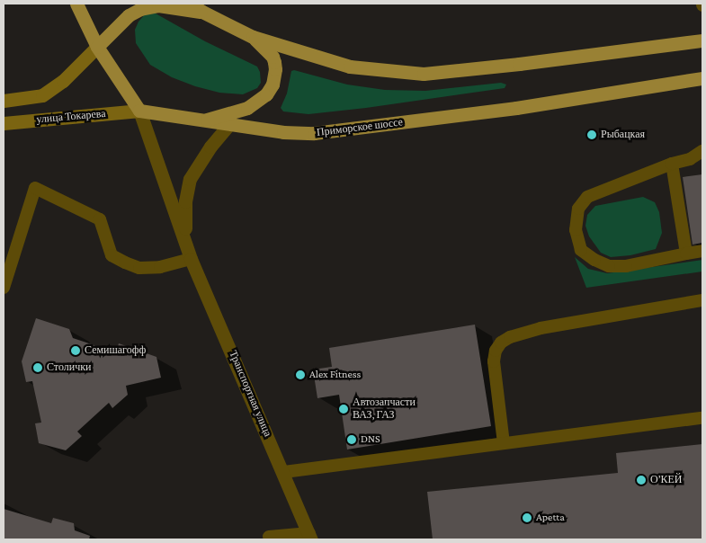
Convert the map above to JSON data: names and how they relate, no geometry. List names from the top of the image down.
{
  "streets": {
    "highway": ["Приморское шоссе"],
    "main road": ["улица Токарева"],
    "street": ["Транспортная улица"]
  },
  "crossings": [
    ["улица Токарева", "Приморское шоссе"],
    ["улица Токарева", "Транспортная улица"],
    ["Приморское шоссе", "Транспортная улица"]
  ],
  "places": [
    "Рыбацкая",
    "Семишагофф",
    "Столички",
    "Alex Fitness",
    "Автозапчасти ВАЗ, ГАЗ",
    "DNS",
    "О’КЕЙ",
    "Apetta"
  ]
}
